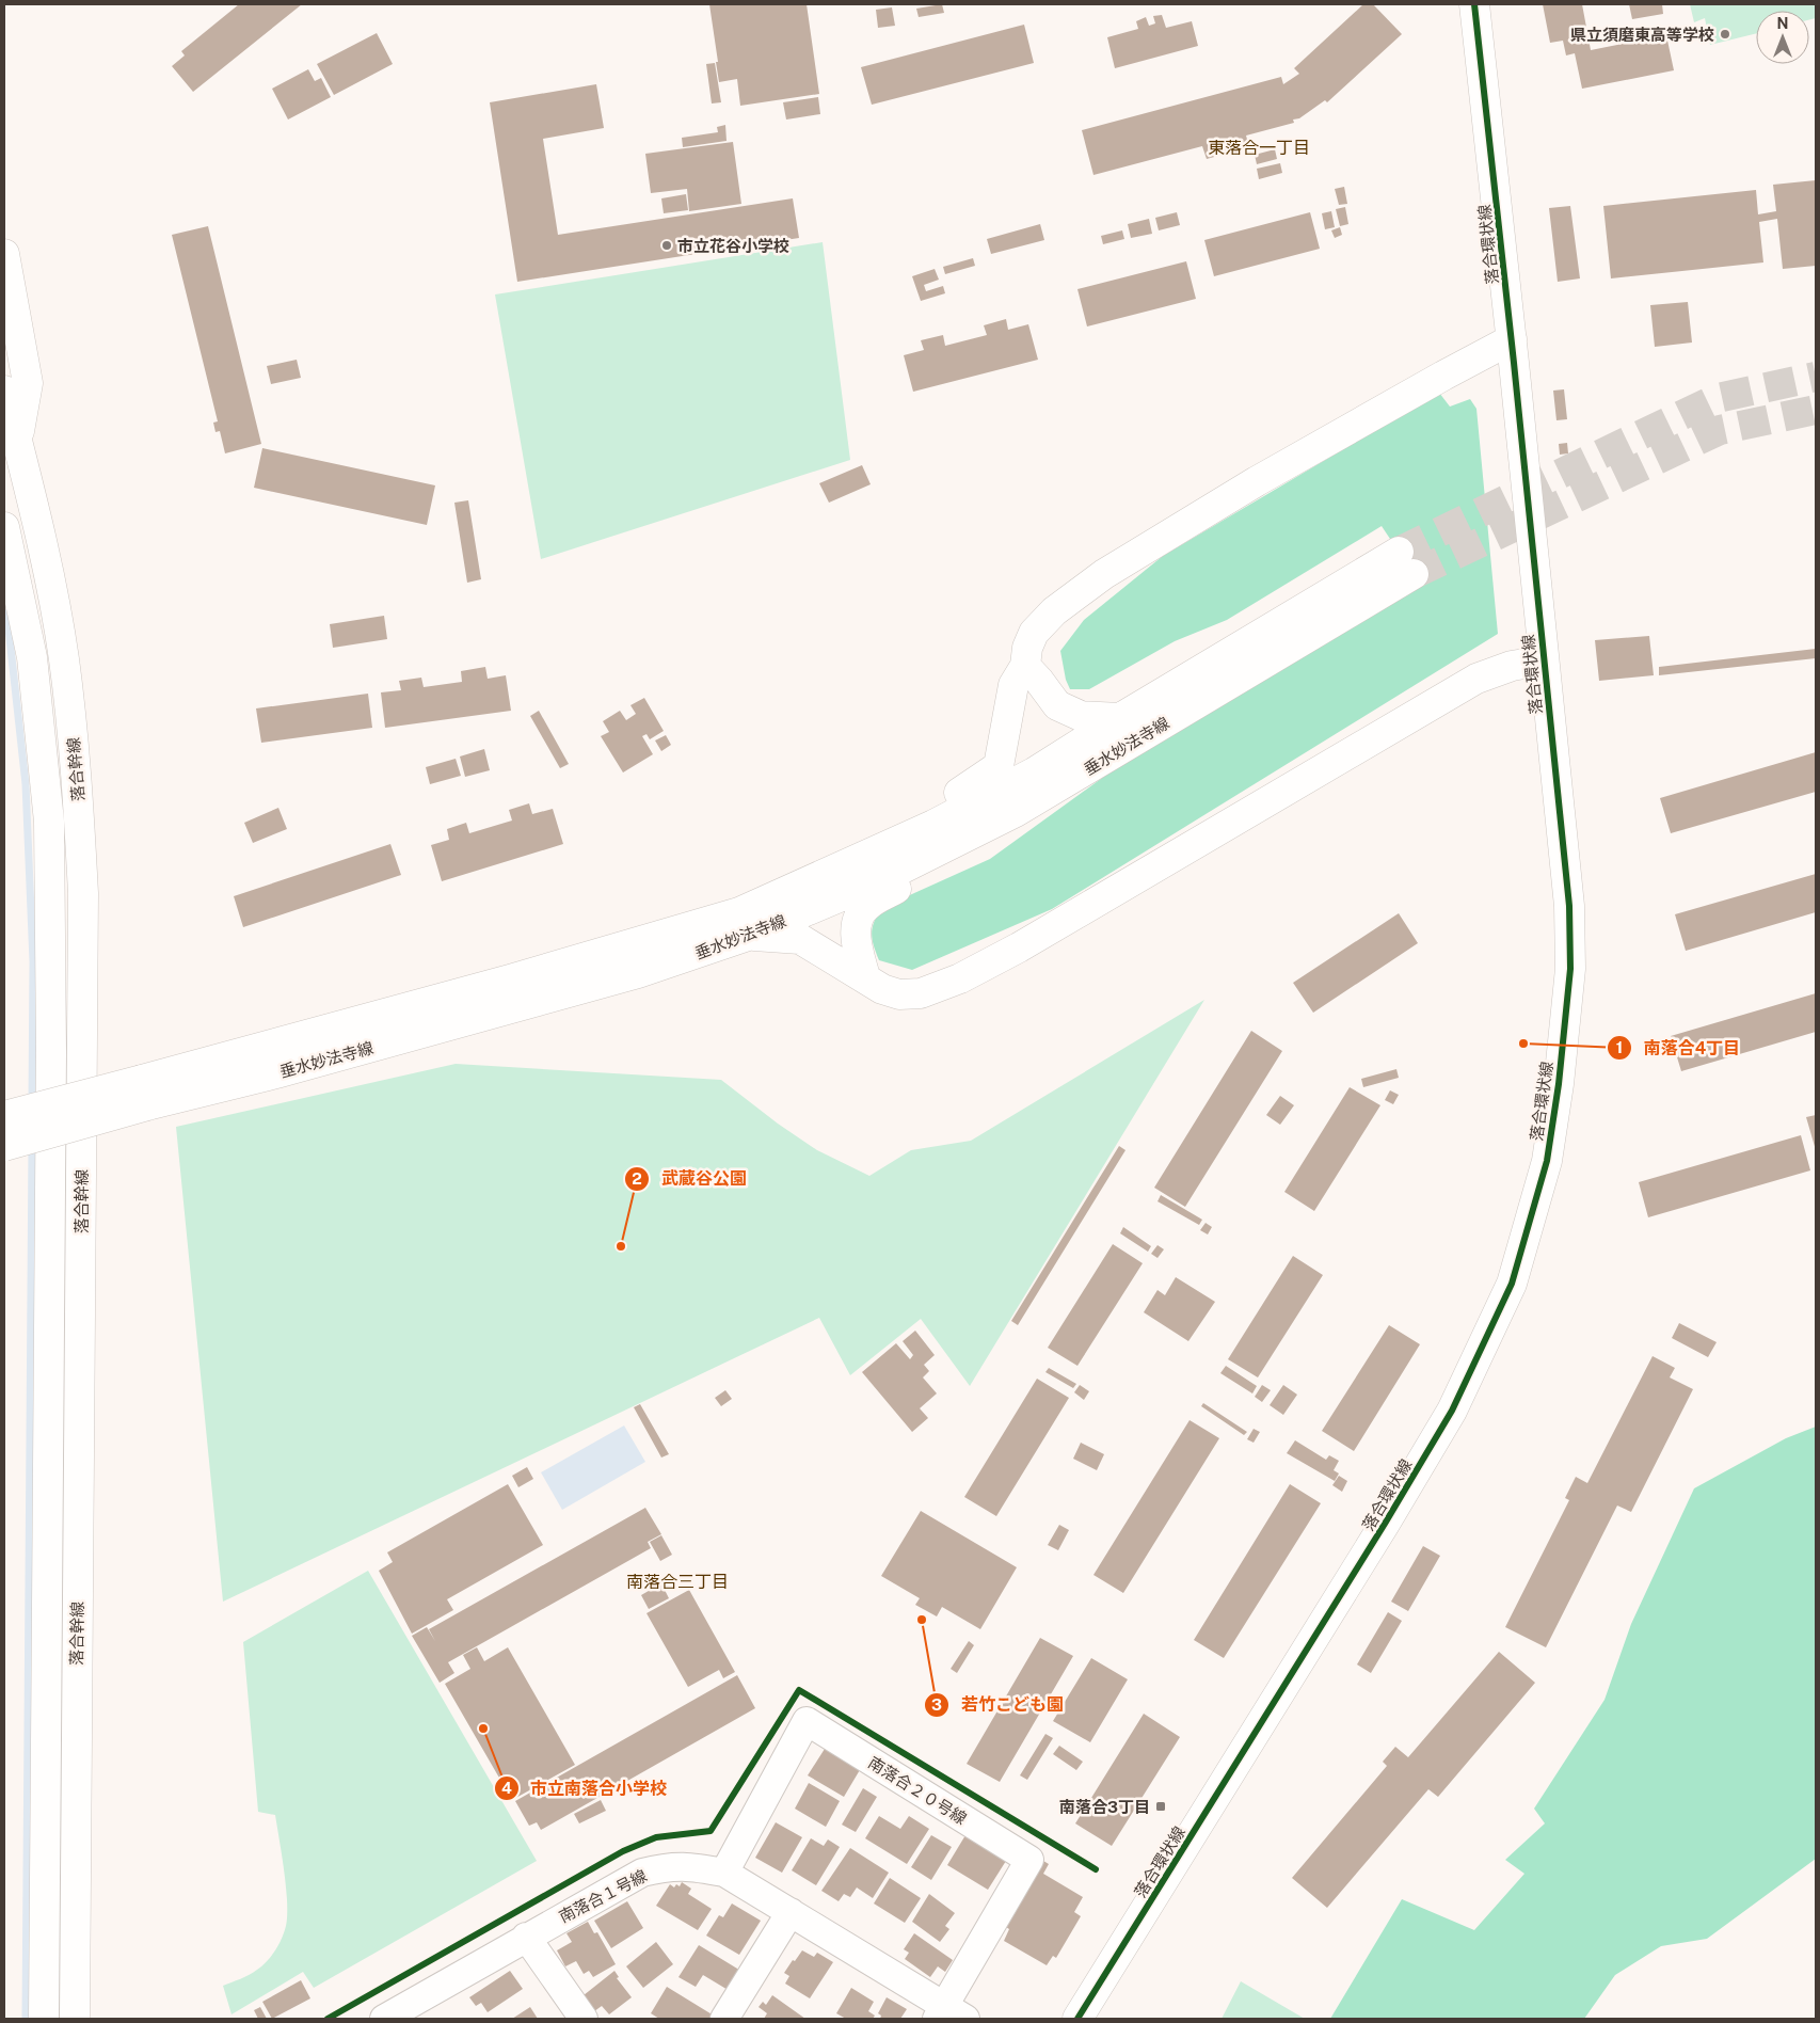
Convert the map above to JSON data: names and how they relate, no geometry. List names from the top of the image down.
{
  "streets": {
    "street": [
      "落合環状線",
      "垂水妙法寺線",
      "落合幹線",
      "南落合２０号線",
      "南落合１号線"
    ]
  },
  "crossings": [
    ["南落合２０号線", "南落合１号線"]
  ],
  "districts": ["東落合一丁目", "南落合三丁目"],
  "places": {
    "other": [
      "県立須磨東高等学校",
      "市立花谷小学校",
      "南落合4丁目",
      "武蔵谷公園",
      "若竹こども園",
      "市立南落合小学校"
    ],
    "transit": ["南落合3丁目"]
  },
  "north": "top"
}
